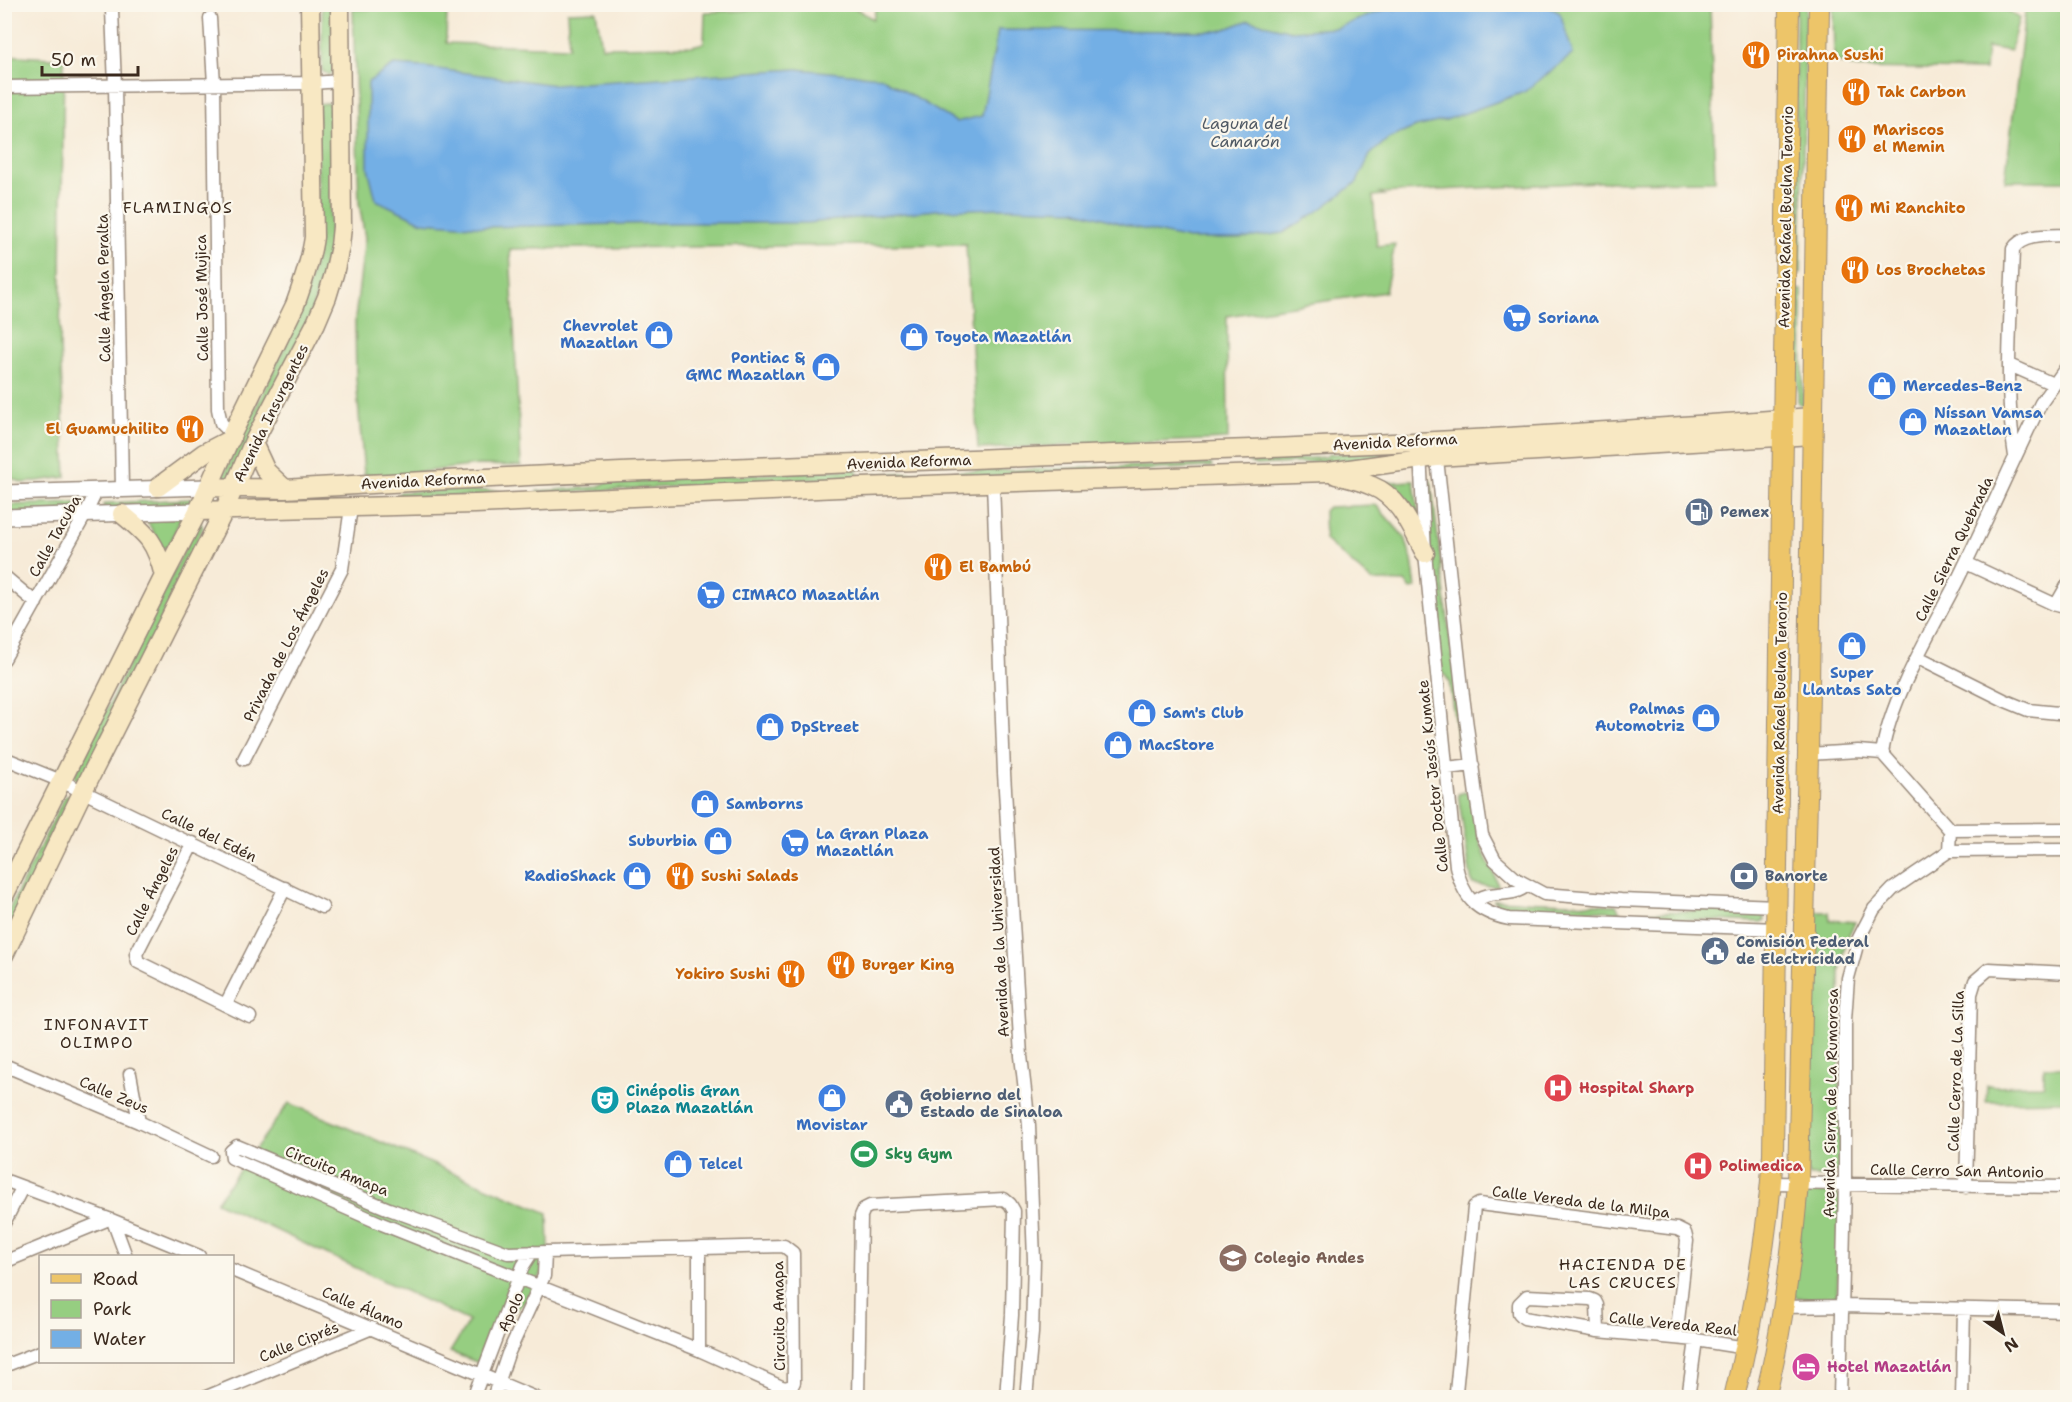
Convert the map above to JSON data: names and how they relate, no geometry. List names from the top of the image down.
{
  "streets": {
    "main road": ["Avenida Rafael Buelna Tenorio", "Avenida Insurgentes", "Avenida Reforma"],
    "street": [
      "Calle Ángela Peralta",
      "Calle José Mujica",
      "Calle Tacuba",
      "Calle Sierra Quebrada",
      "Privada de Los Ángeles",
      "Calle Doctor Jesús Kumate",
      "Calle del Edén",
      "Calle Ángeles",
      "Avenida de la Universidad",
      "Calle Cerro de La Silla",
      "Calle Zeus",
      "Avenida Sierra de La Rumorosa",
      "Circuito Amapa",
      "Calle Cerro San Antonio",
      "Calle Vereda de la Milpa",
      "Calle Álamo",
      "Apolo",
      "Calle Vereda Real",
      "Calle Ciprés"
    ]
  },
  "crossings": [
    ["Avenida Rafael Buelna Tenorio", "Avenida Reforma"],
    ["Avenida Rafael Buelna Tenorio", "Calle Cerro San Antonio"],
    ["Avenida Rafael Buelna Tenorio", "Calle Vereda Real"],
    ["Calle Ángela Peralta", "Avenida Reforma"],
    ["Calle José Mujica", "Avenida Insurgentes"],
    ["Avenida Insurgentes", "Avenida Reforma"],
    ["Avenida Insurgentes", "Calle del Edén"],
    ["Avenida Reforma", "Calle Tacuba"],
    ["Avenida Reforma", "Privada de Los Ángeles"],
    ["Avenida Reforma", "Calle Doctor Jesús Kumate"],
    ["Avenida Reforma", "Avenida de la Universidad"],
    ["Calle del Edén", "Calle Ángeles"],
    ["Calle Cerro de La Silla", "Calle Cerro San Antonio"],
    ["Avenida Sierra de La Rumorosa", "Calle Cerro San Antonio"],
    ["Circuito Amapa", "Apolo"],
    ["Calle Vereda de la Milpa", "Calle Vereda Real"],
    ["Calle Álamo", "Apolo"],
    ["Calle Álamo", "Calle Ciprés"]
  ],
  "districts": ["FLAMINGOS", "INFONAVIT OLIMPO", "HACIENDA DE LAS CRUCES"],
  "water": ["Laguna del Camarón"],
  "places": {
    "restaurant": [
      "Pirahna Sushi",
      "Tak Carbon",
      "Mariscos el Memin",
      "Mi Ranchito",
      "Los Brochetas",
      "El Guamuchilito",
      "El Bambú",
      "Sushi Salads",
      "Burger King",
      "Yokiro Sushi"
    ],
    "supermarket": ["Soriana", "CIMACO Mazatlán", "La Gran Plaza Mazatlán"],
    "shop": [
      "Chevrolet Mazatlan",
      "Toyota Mazatlán",
      "Pontiac & GMC Mazatlan",
      "Mercedes-Benz",
      "Níssan Vamsa Mazatlan",
      "Super Llantas Sato",
      "Sam's Club",
      "Palmas Automotriz",
      "DpStreet",
      "MacStore",
      "Samborns",
      "Suburbia",
      "RadioShack",
      "Movistar",
      "Telcel"
    ],
    "fuel station": ["Pemex"],
    "bank": ["Banorte"],
    "public building": ["Comisión Federal de Electricidad", "Gobierno del Estado de Sinaloa"],
    "hospital": ["Hospital Sharp", "Polimedica"],
    "theatre": ["Cinépolis Gran Plaza Mazatlán"],
    "sports": ["Sky Gym"],
    "school or university": ["Colegio Andes"],
    "hotel": ["Hotel Mazatlán"]
  },
  "legend": ["Road", "Park", "Water"],
  "scale_bar": "50 m",
  "north": "bottom right"
}
